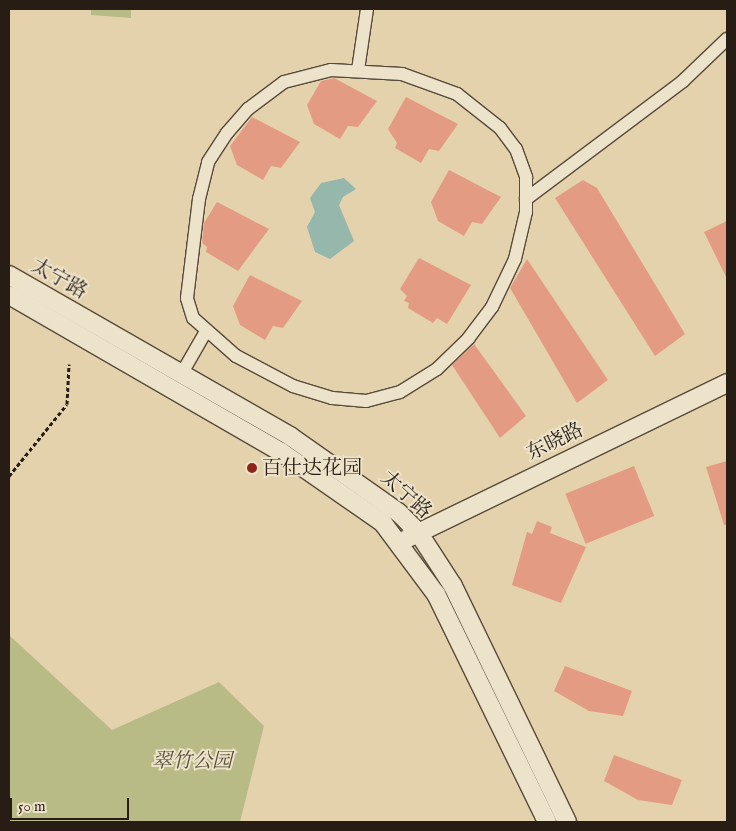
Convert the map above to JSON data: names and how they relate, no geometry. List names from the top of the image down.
{
  "streets": {
    "main road": ["太宁路", "东晓路"]
  },
  "crossings": [
    ["太宁路", "东晓路"]
  ],
  "parks": ["翠竹公园"],
  "places": ["百仕达花园"],
  "scale_bar": "50 m"
}
